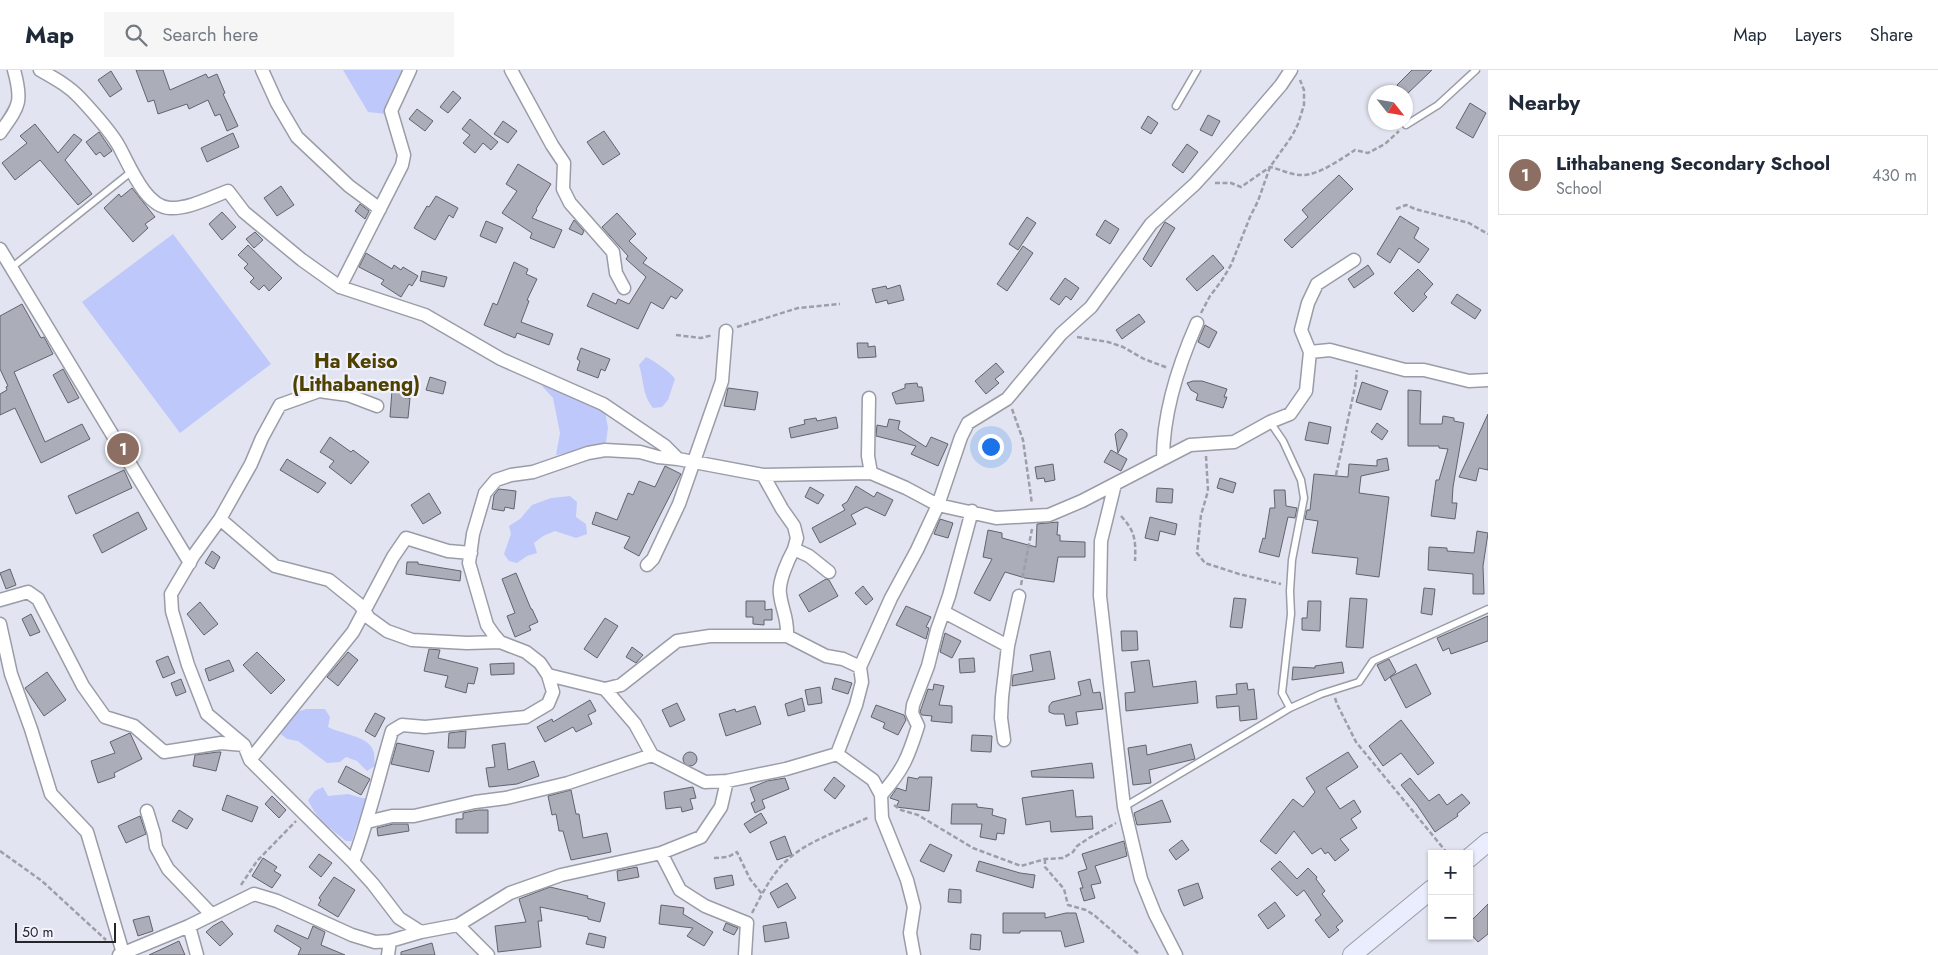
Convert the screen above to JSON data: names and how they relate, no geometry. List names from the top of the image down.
{
  "districts": ["Ha Keiso (Lithabaneng)"],
  "scale_bar": "50 m",
  "north": "bottom right",
  "page": {
    "header": "Map",
    "search": "Search here",
    "nav": ["Map", "Layers", "Share"],
    "heading": "Nearby",
    "list": [
      {
        "mark": "1",
        "name": "Lithabaneng Secondary School",
        "note": "School",
        "value": "430 m"
      }
    ],
    "pins": "1",
    "map_buttons": ["+", "−"],
    "scale": "50 m"
  }
}
